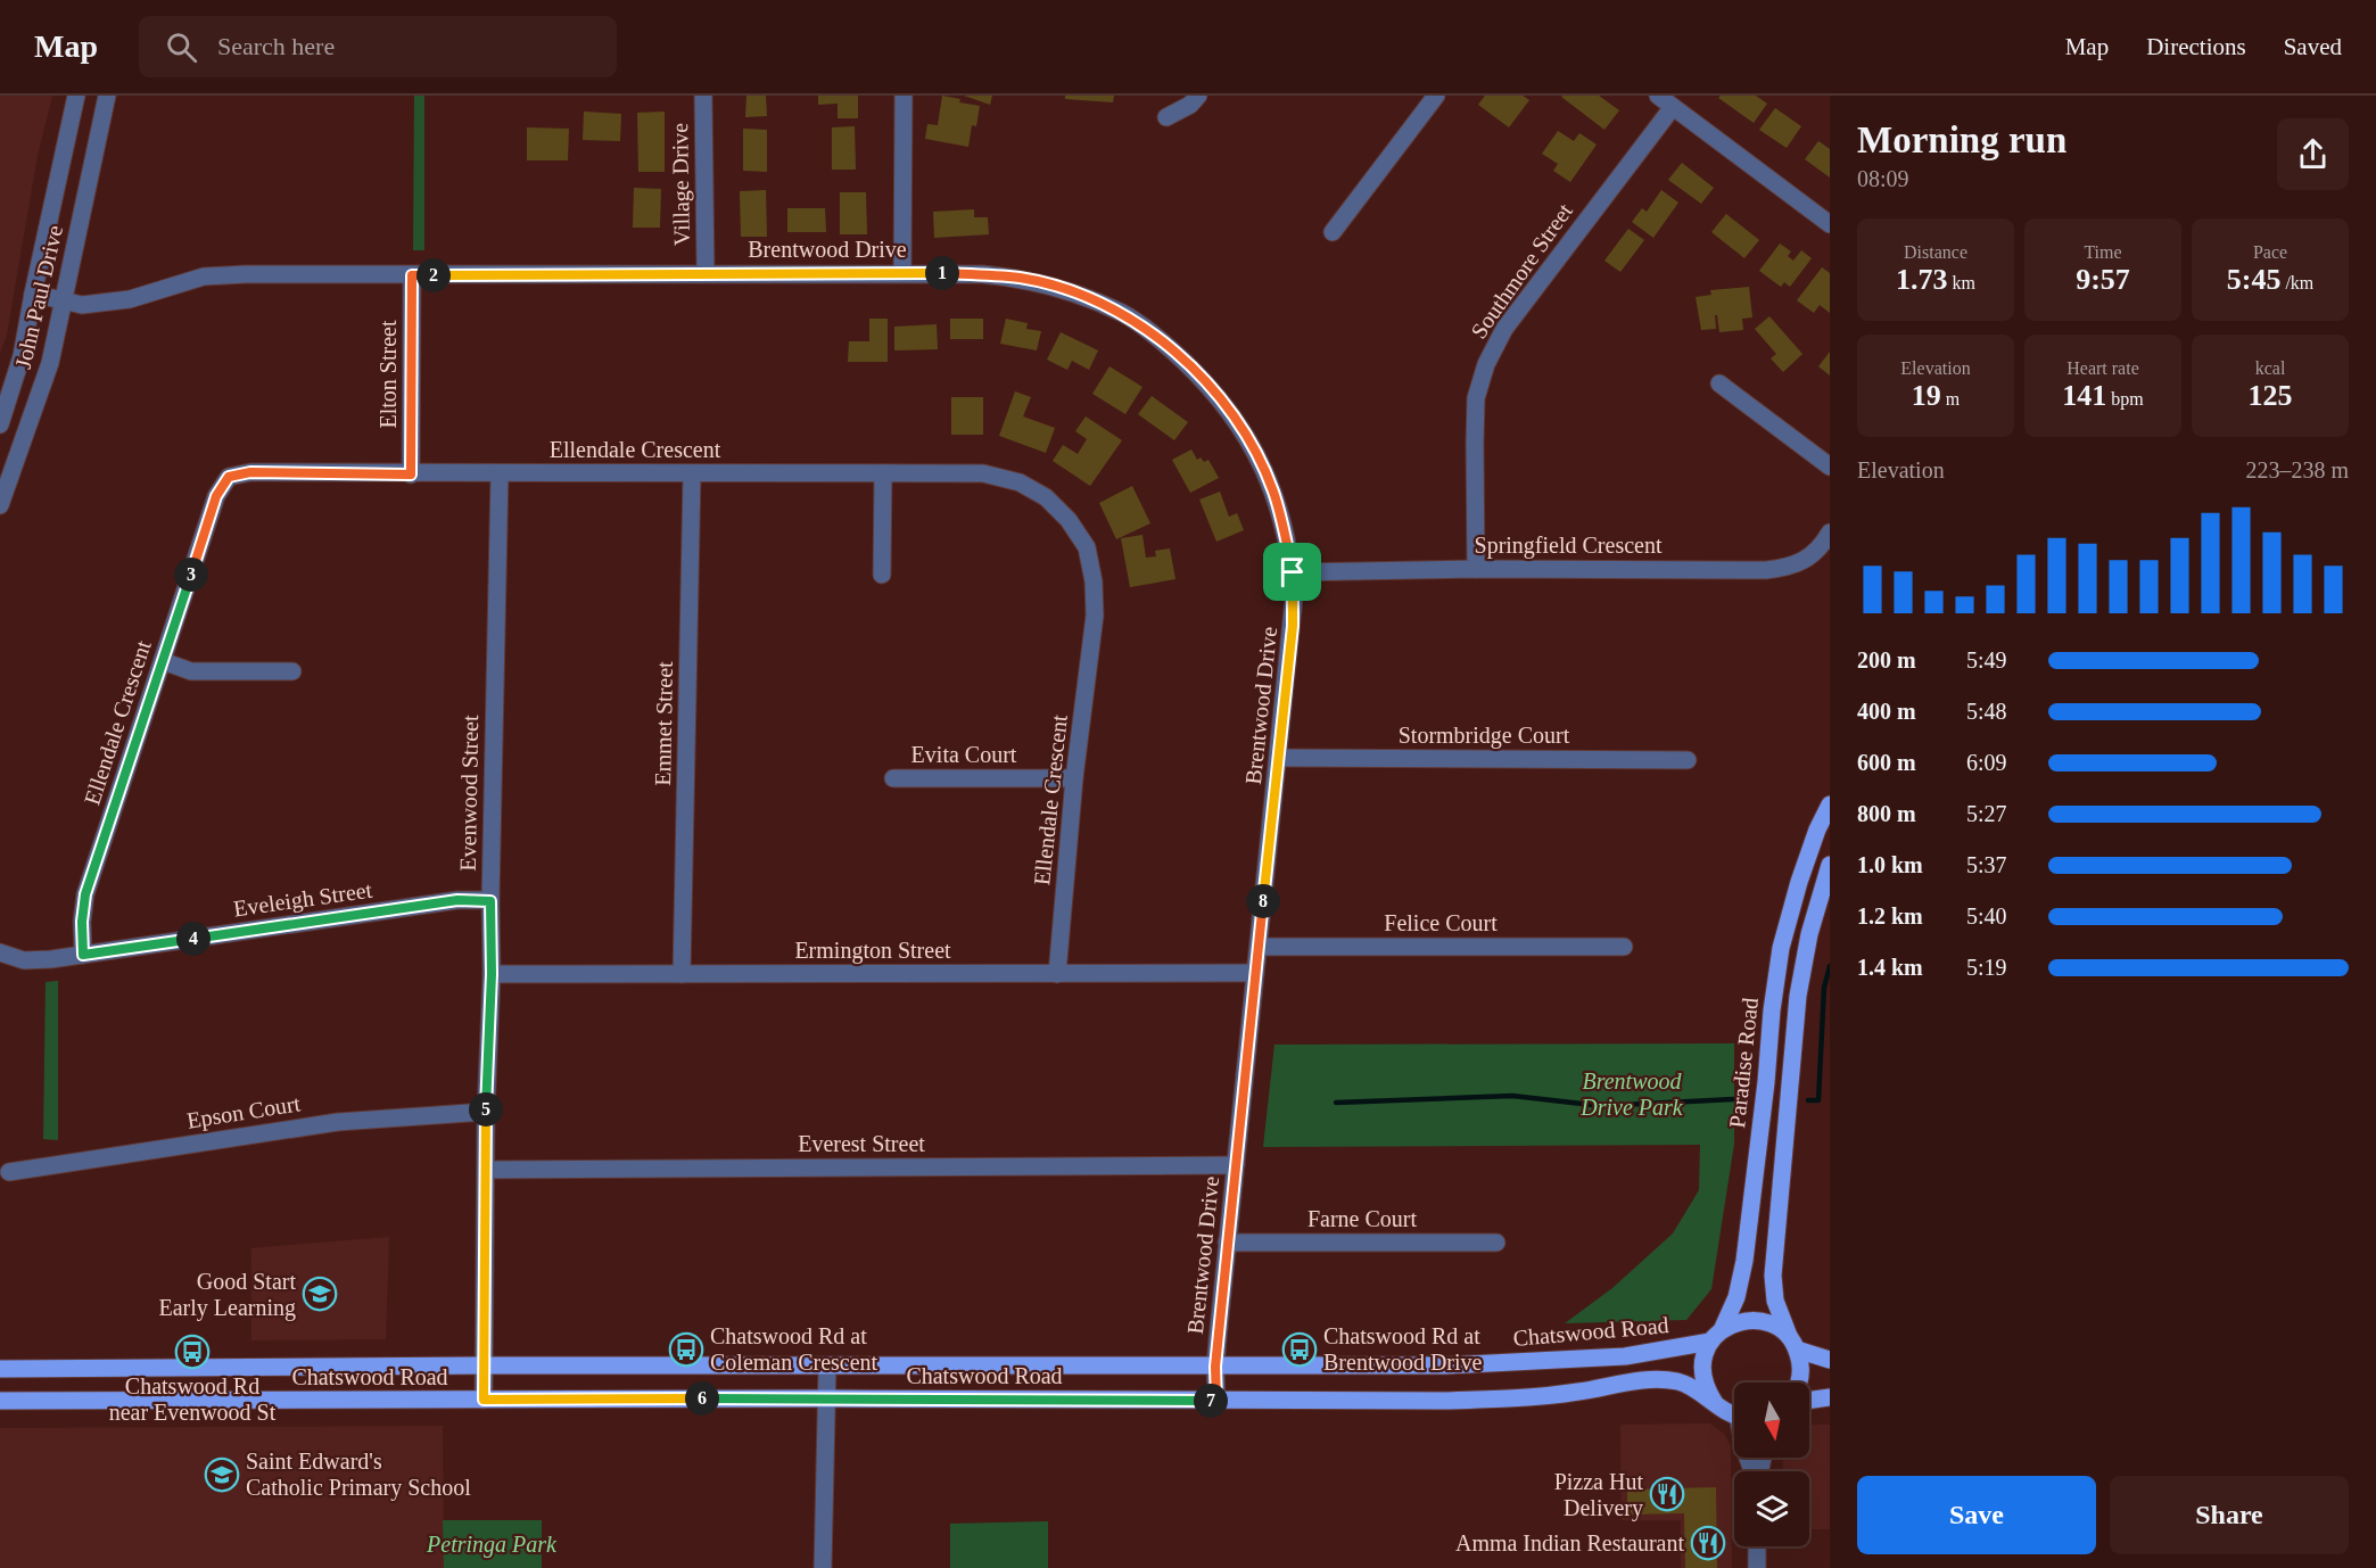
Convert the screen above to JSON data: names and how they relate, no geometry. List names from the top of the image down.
{
  "streets": {
    "main road": ["Paradise Road", "Chatswood Road"],
    "street": [
      "Village Drive",
      "Brentwood Drive",
      "Southmore Street",
      "John Paul Drive",
      "Elton Street",
      "Ellendale Crescent",
      "Springfield Crescent",
      "Emmet Street",
      "Stormbridge Court",
      "Evita Court",
      "Evenwood Street",
      "Eveleigh Street",
      "Felice Court",
      "Ermington Street",
      "Epson Court",
      "Everest Street",
      "Farne Court"
    ]
  },
  "crossings": [
    ["Village Drive", "Brentwood Drive"],
    ["Brentwood Drive", "John Paul Drive"],
    ["Brentwood Drive", "Elton Street"],
    ["Brentwood Drive", "Springfield Crescent"],
    ["Brentwood Drive", "Stormbridge Court"],
    ["Brentwood Drive", "Felice Court"],
    ["Brentwood Drive", "Ermington Street"],
    ["Brentwood Drive", "Everest Street"],
    ["Brentwood Drive", "Farne Court"],
    ["Brentwood Drive", "Chatswood Road"],
    ["Southmore Street", "Springfield Crescent"],
    ["Elton Street", "Ellendale Crescent"],
    ["Ellendale Crescent", "Emmet Street"],
    ["Ellendale Crescent", "Evita Court"],
    ["Ellendale Crescent", "Evenwood Street"],
    ["Ellendale Crescent", "Eveleigh Street"],
    ["Ellendale Crescent", "Ermington Street"],
    ["Emmet Street", "Ermington Street"],
    ["Evenwood Street", "Eveleigh Street"],
    ["Evenwood Street", "Ermington Street"],
    ["Evenwood Street", "Epson Court"],
    ["Evenwood Street", "Everest Street"],
    ["Evenwood Street", "Chatswood Road"],
    ["Paradise Road", "Chatswood Road"]
  ],
  "parks": ["Brentwood Drive Park", "Petringa Park"],
  "places": {
    "school or university": ["Good Start Early Learning", "Saint Edward's Catholic Primary School"],
    "bus stop": ["Chatswood Rd at Coleman Crescent", "Chatswood Rd at Brentwood Drive", "Chatswood Rd near Evenwood St"],
    "restaurant": ["Pizza Hut Delivery", "Amma Indian Restaurant"]
  },
  "north": "bottom",
  "page": {
    "header": "Map",
    "search": "Search here",
    "nav": ["Map", "Directions", "Saved"],
    "heading": ["Morning run", "08:09"],
    "stats": [
      ["Distance", "1.73 km"],
      ["Time", "9:57"],
      ["Pace", "5:45 /km"],
      ["Elevation", "19 m"],
      ["Heart rate", "141 bpm"],
      ["kcal", "125"]
    ],
    "pins": [
      "1",
      "2",
      "3",
      "8",
      "4",
      "5",
      "6",
      "7"
    ],
    "chart": ["Elevation", "223–238 m"],
    "list": [
      {
        "name": "200 m",
        "note": "5:49"
      },
      {
        "name": "400 m",
        "note": "5:48"
      },
      {
        "name": "600 m",
        "note": "6:09"
      },
      {
        "name": "800 m",
        "note": "5:27"
      },
      {
        "name": "1.0 km",
        "note": "5:37"
      },
      {
        "name": "1.2 km",
        "note": "5:40"
      },
      {
        "name": "1.4 km",
        "note": "5:19"
      }
    ],
    "buttons": ["Save", "Share"]
  }
}
